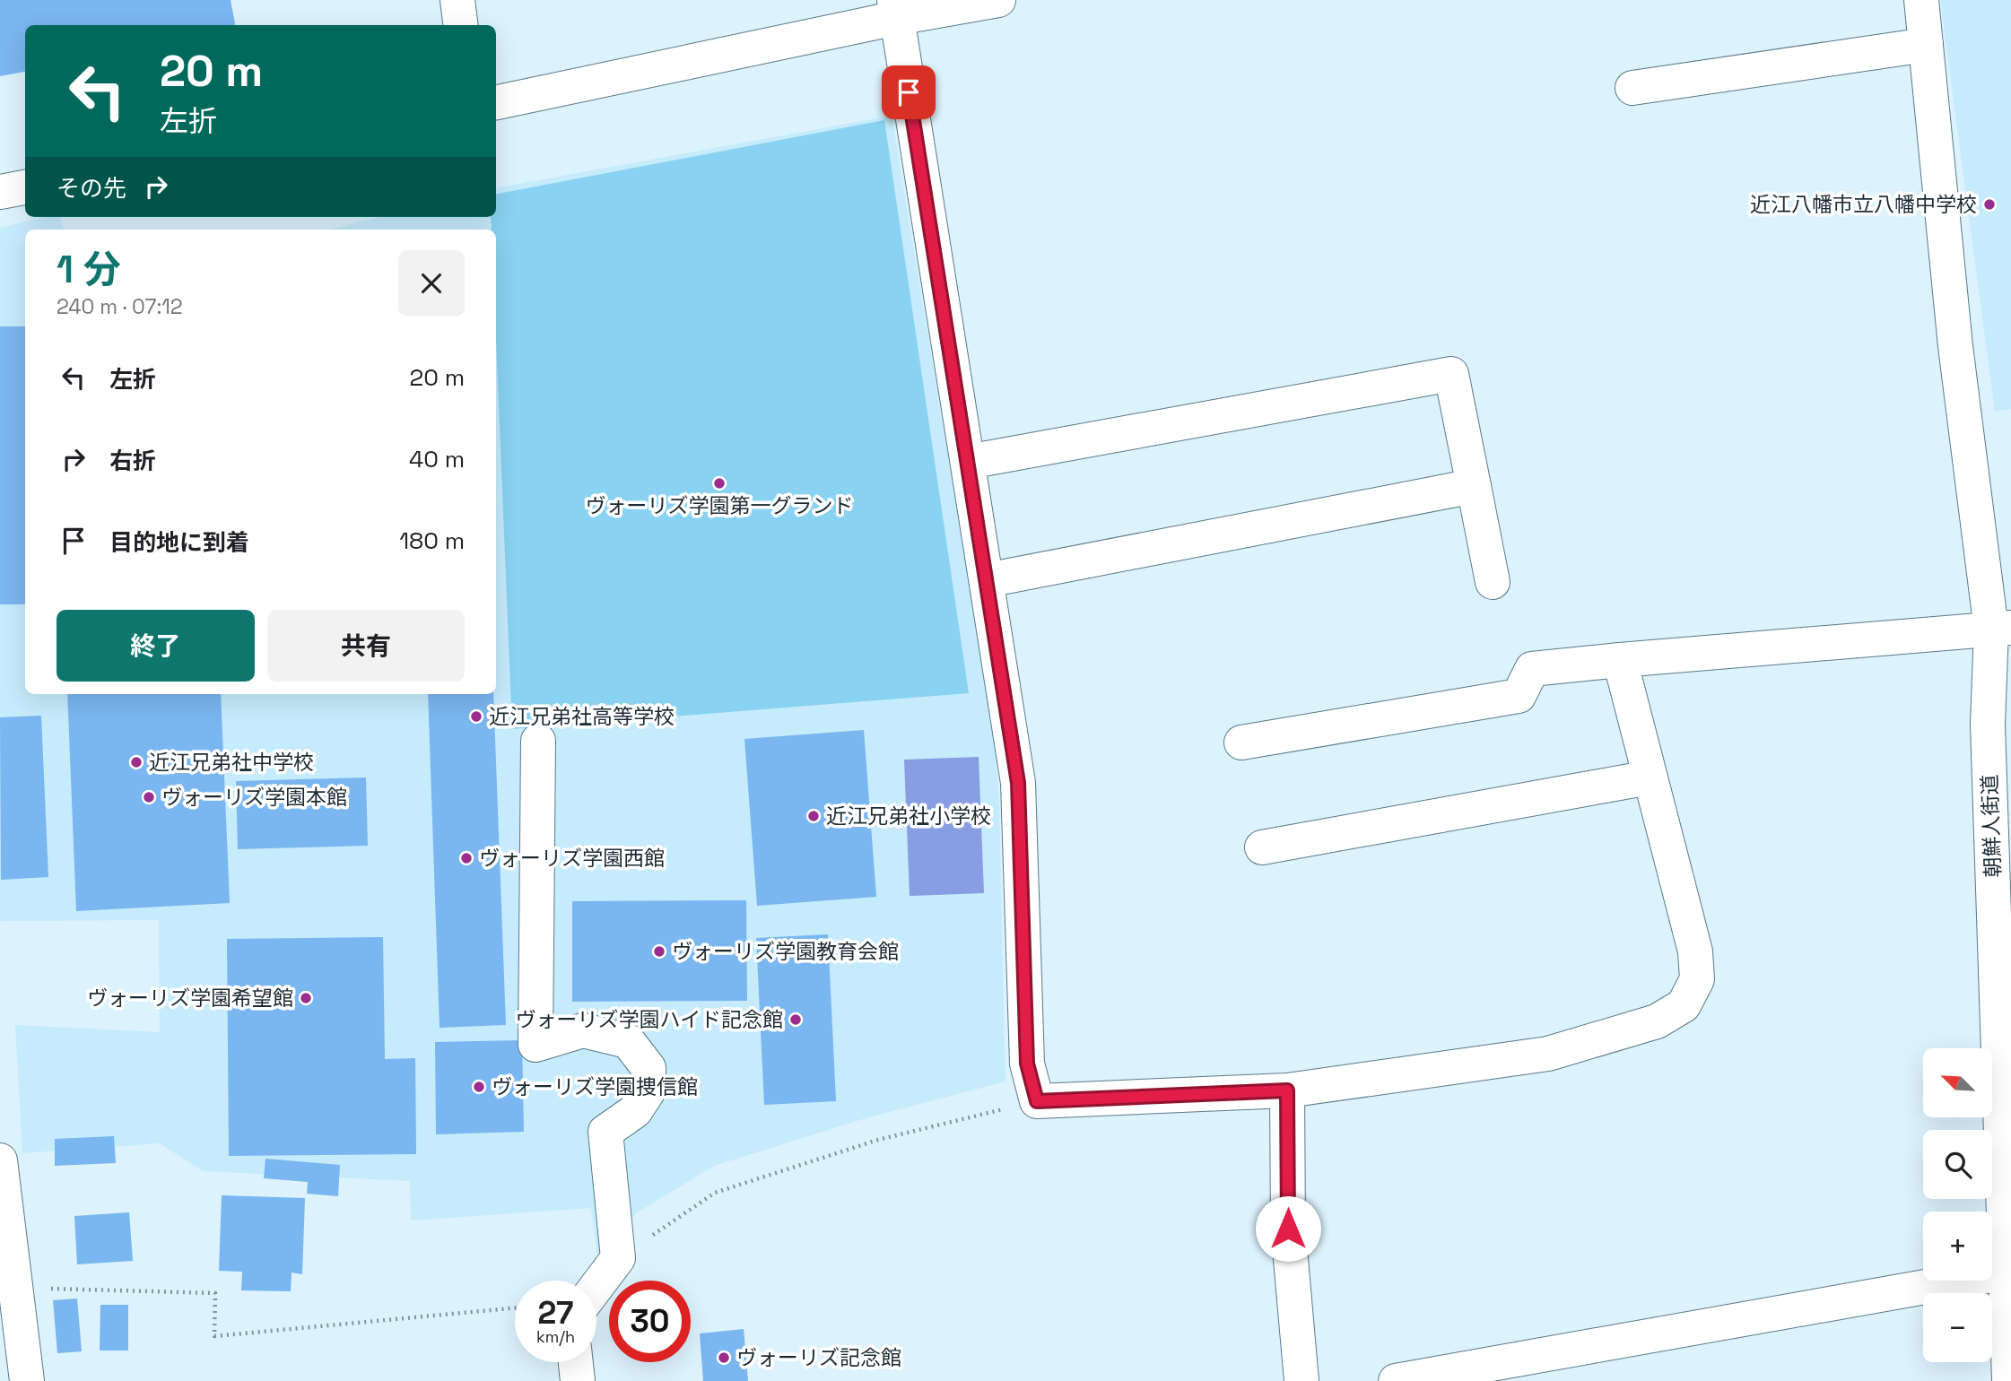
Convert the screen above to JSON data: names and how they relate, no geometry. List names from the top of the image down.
{
  "streets": {
    "street": ["朝鮮人街道"]
  },
  "places": [
    "近江八幡市立八幡中学校",
    "ヴォーリズ学園第一グランド",
    "近江兄弟社高等学校",
    "近江兄弟社中学校",
    "ヴォーリズ学園本館",
    "近江兄弟社小学校",
    "ヴォーリズ学園西館",
    "ヴォーリズ学園教育会館",
    "ヴォーリズ学園希望館",
    "ヴォーリズ学園ハイド記念館",
    "ヴォーリズ学園捜信館",
    "ヴォーリズ記念館"
  ],
  "north": "top left",
  "page": {
    "turn": ["20 m", "左折"],
    "then": "その先",
    "heading": ["1 分", "240 m · 07:12"],
    "list": [
      {
        "name": "左折",
        "value": "20 m"
      },
      {
        "name": "右折",
        "value": "40 m"
      },
      {
        "name": "目的地に到着",
        "value": "180 m"
      }
    ],
    "buttons": ["終了", "共有"],
    "map_buttons": ["+", "−"],
    "speed": "27 km/h",
    "limit": "30"
  }
}
